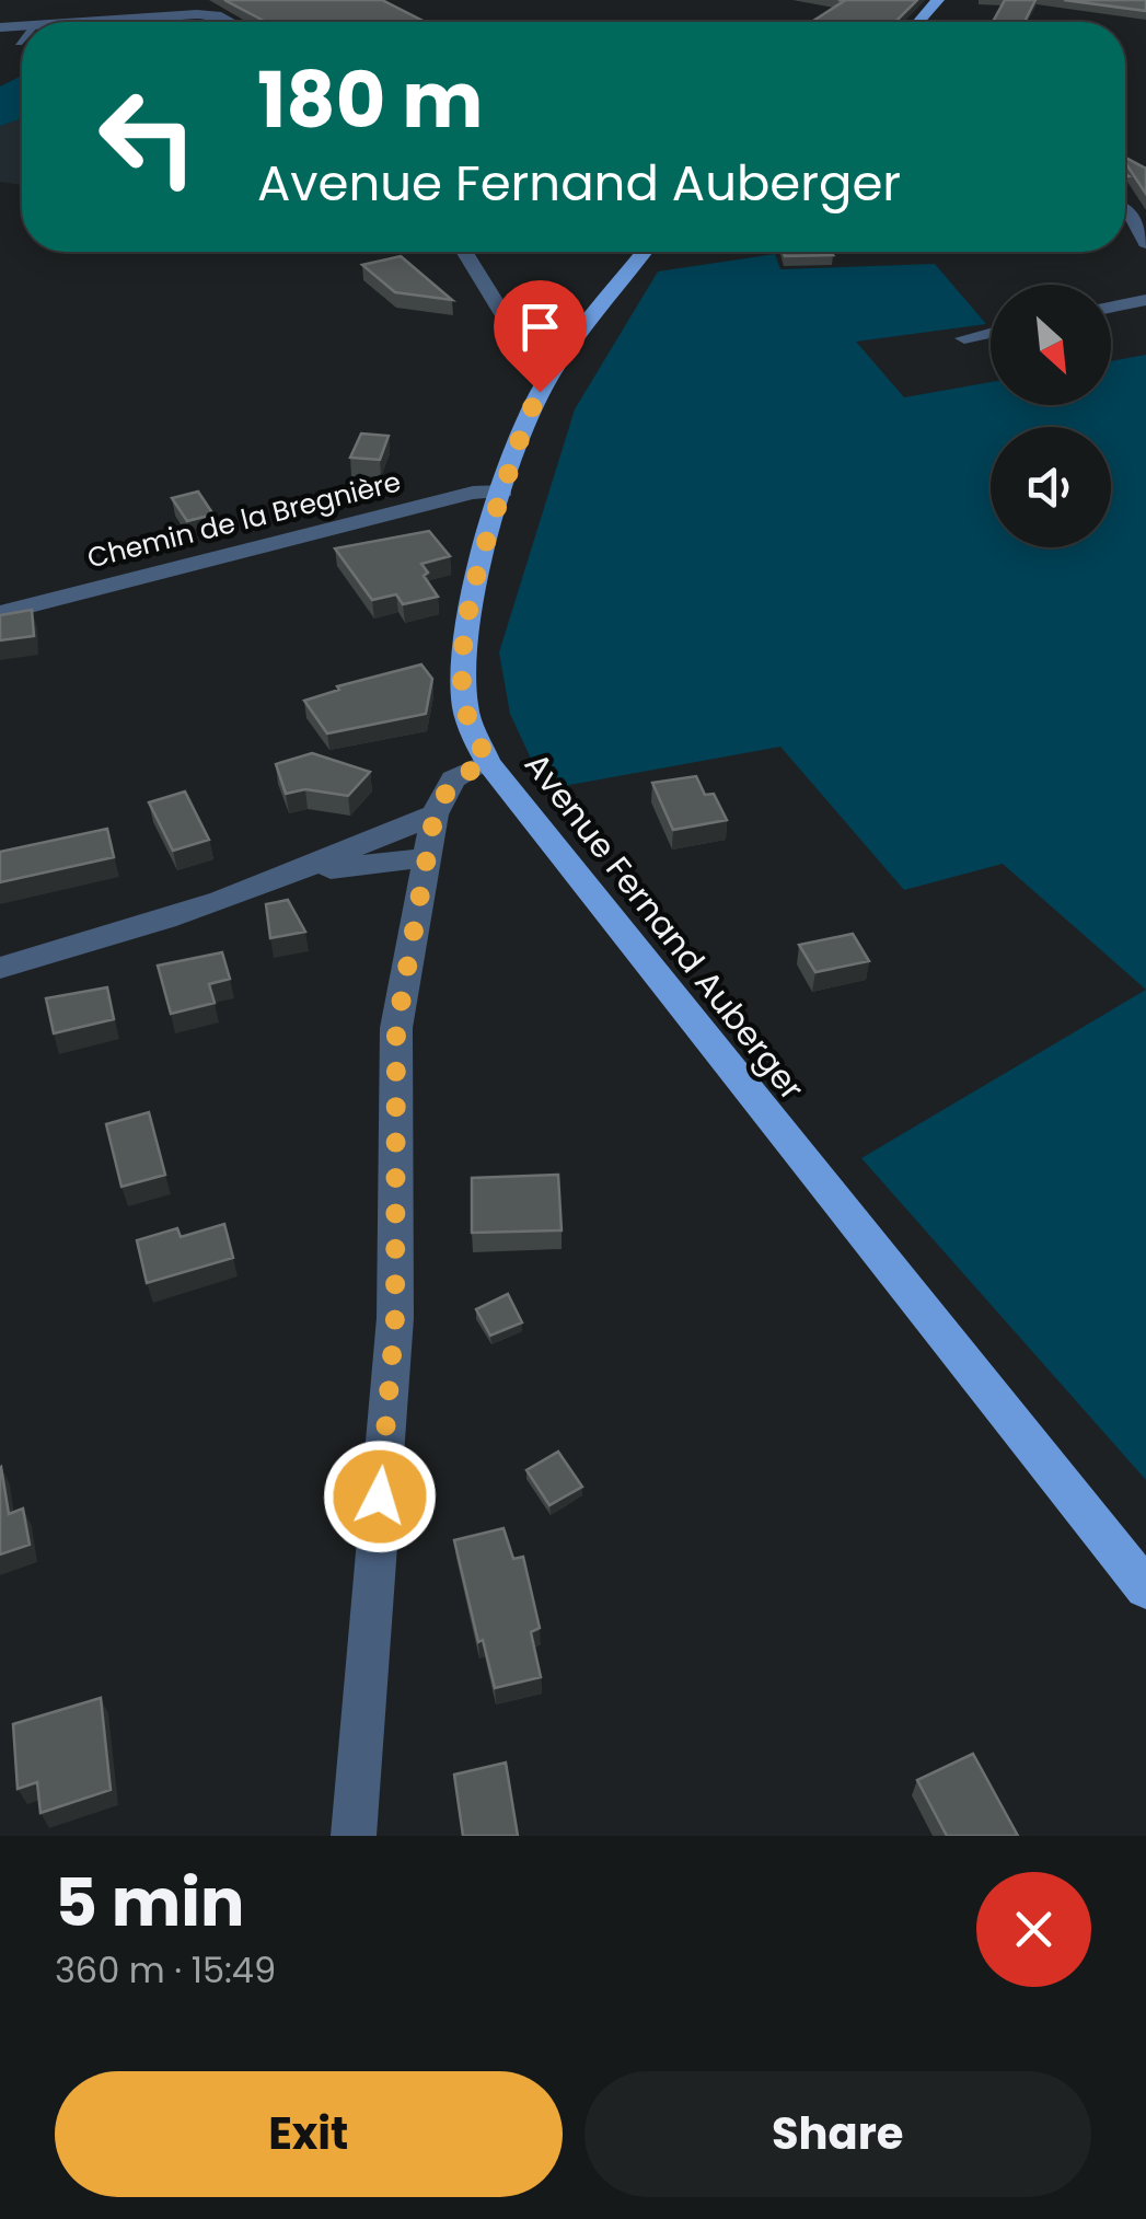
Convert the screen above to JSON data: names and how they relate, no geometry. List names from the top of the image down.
{
  "streets": {
    "main road": ["Avenue Fernand Auberger"],
    "street": ["Chemin de la Bregnière"]
  },
  "crossings": [
    ["Chemin de la Bregnière", "Avenue Fernand Auberger"]
  ],
  "north": "bottom right",
  "page": {
    "turn": ["180 m", "Avenue Fernand Auberger"],
    "heading": ["5 min", "360 m · 15:49"],
    "buttons": ["Exit", "Share"]
  }
}
